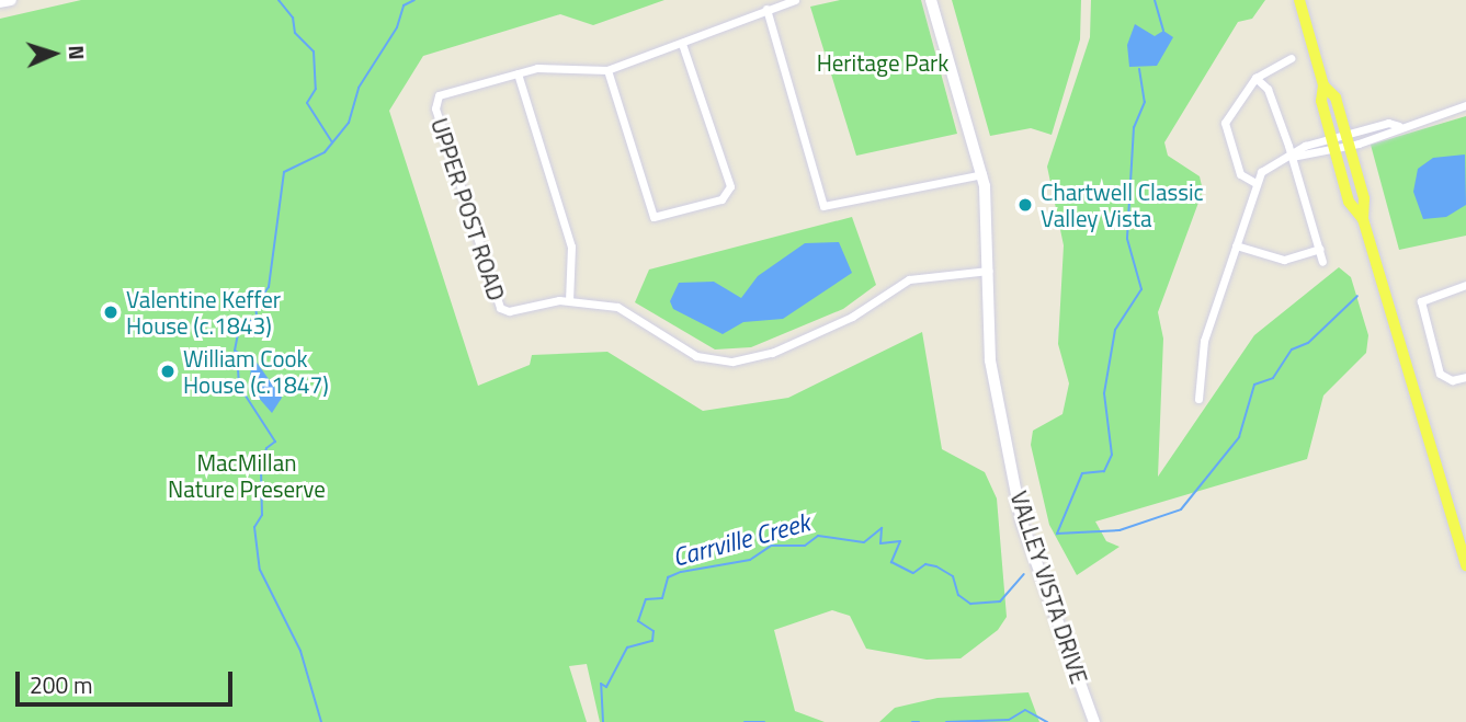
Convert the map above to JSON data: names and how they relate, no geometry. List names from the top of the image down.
{
  "streets": {
    "street": ["UPPER POST ROAD", "VALLEY VISTA DRIVE"]
  },
  "crossings": [
    ["UPPER POST ROAD", "VALLEY VISTA DRIVE"]
  ],
  "water": ["Carrville Creek"],
  "parks": ["Heritage Park", "MacMillan Nature Preserve"],
  "places": ["Chartwell Classic Valley Vista", "Valentine Keffer House (c.1843)", "William Cook House (c.1847)"],
  "scale_bar": "200 m",
  "north": "right"
}
